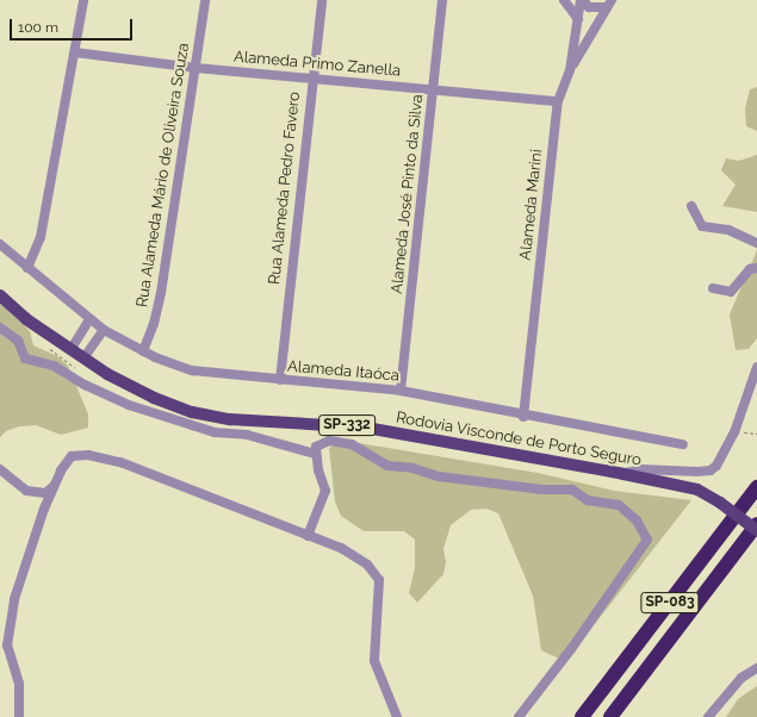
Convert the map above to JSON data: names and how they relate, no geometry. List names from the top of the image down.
{
  "streets": {
    "highway": ["SP-083"],
    "main road": ["SP-332", "Rodovia Visconde de Porto Seguro"],
    "street": [
      "Alameda Primo Zanella",
      "Rua Alameda Mário de Oliveira Souza",
      "Rua Alameda Pedro Favero",
      "Alameda José Pinto da Silva",
      "Alameda Marini",
      "Alameda Itaóca"
    ]
  },
  "crossings": [
    ["Alameda Primo Zanella", "Rua Alameda Mário de Oliveira Souza"],
    ["Alameda Primo Zanella", "Rua Alameda Pedro Favero"],
    ["Alameda Primo Zanella", "Alameda José Pinto da Silva"],
    ["Alameda Primo Zanella", "Alameda Marini"],
    ["Rua Alameda Mário de Oliveira Souza", "Alameda Itaóca"],
    ["Rua Alameda Pedro Favero", "Alameda Itaóca"],
    ["Alameda José Pinto da Silva", "Alameda Itaóca"],
    ["Alameda Marini", "Alameda Itaóca"]
  ],
  "scale_bar": "100 m"
}
